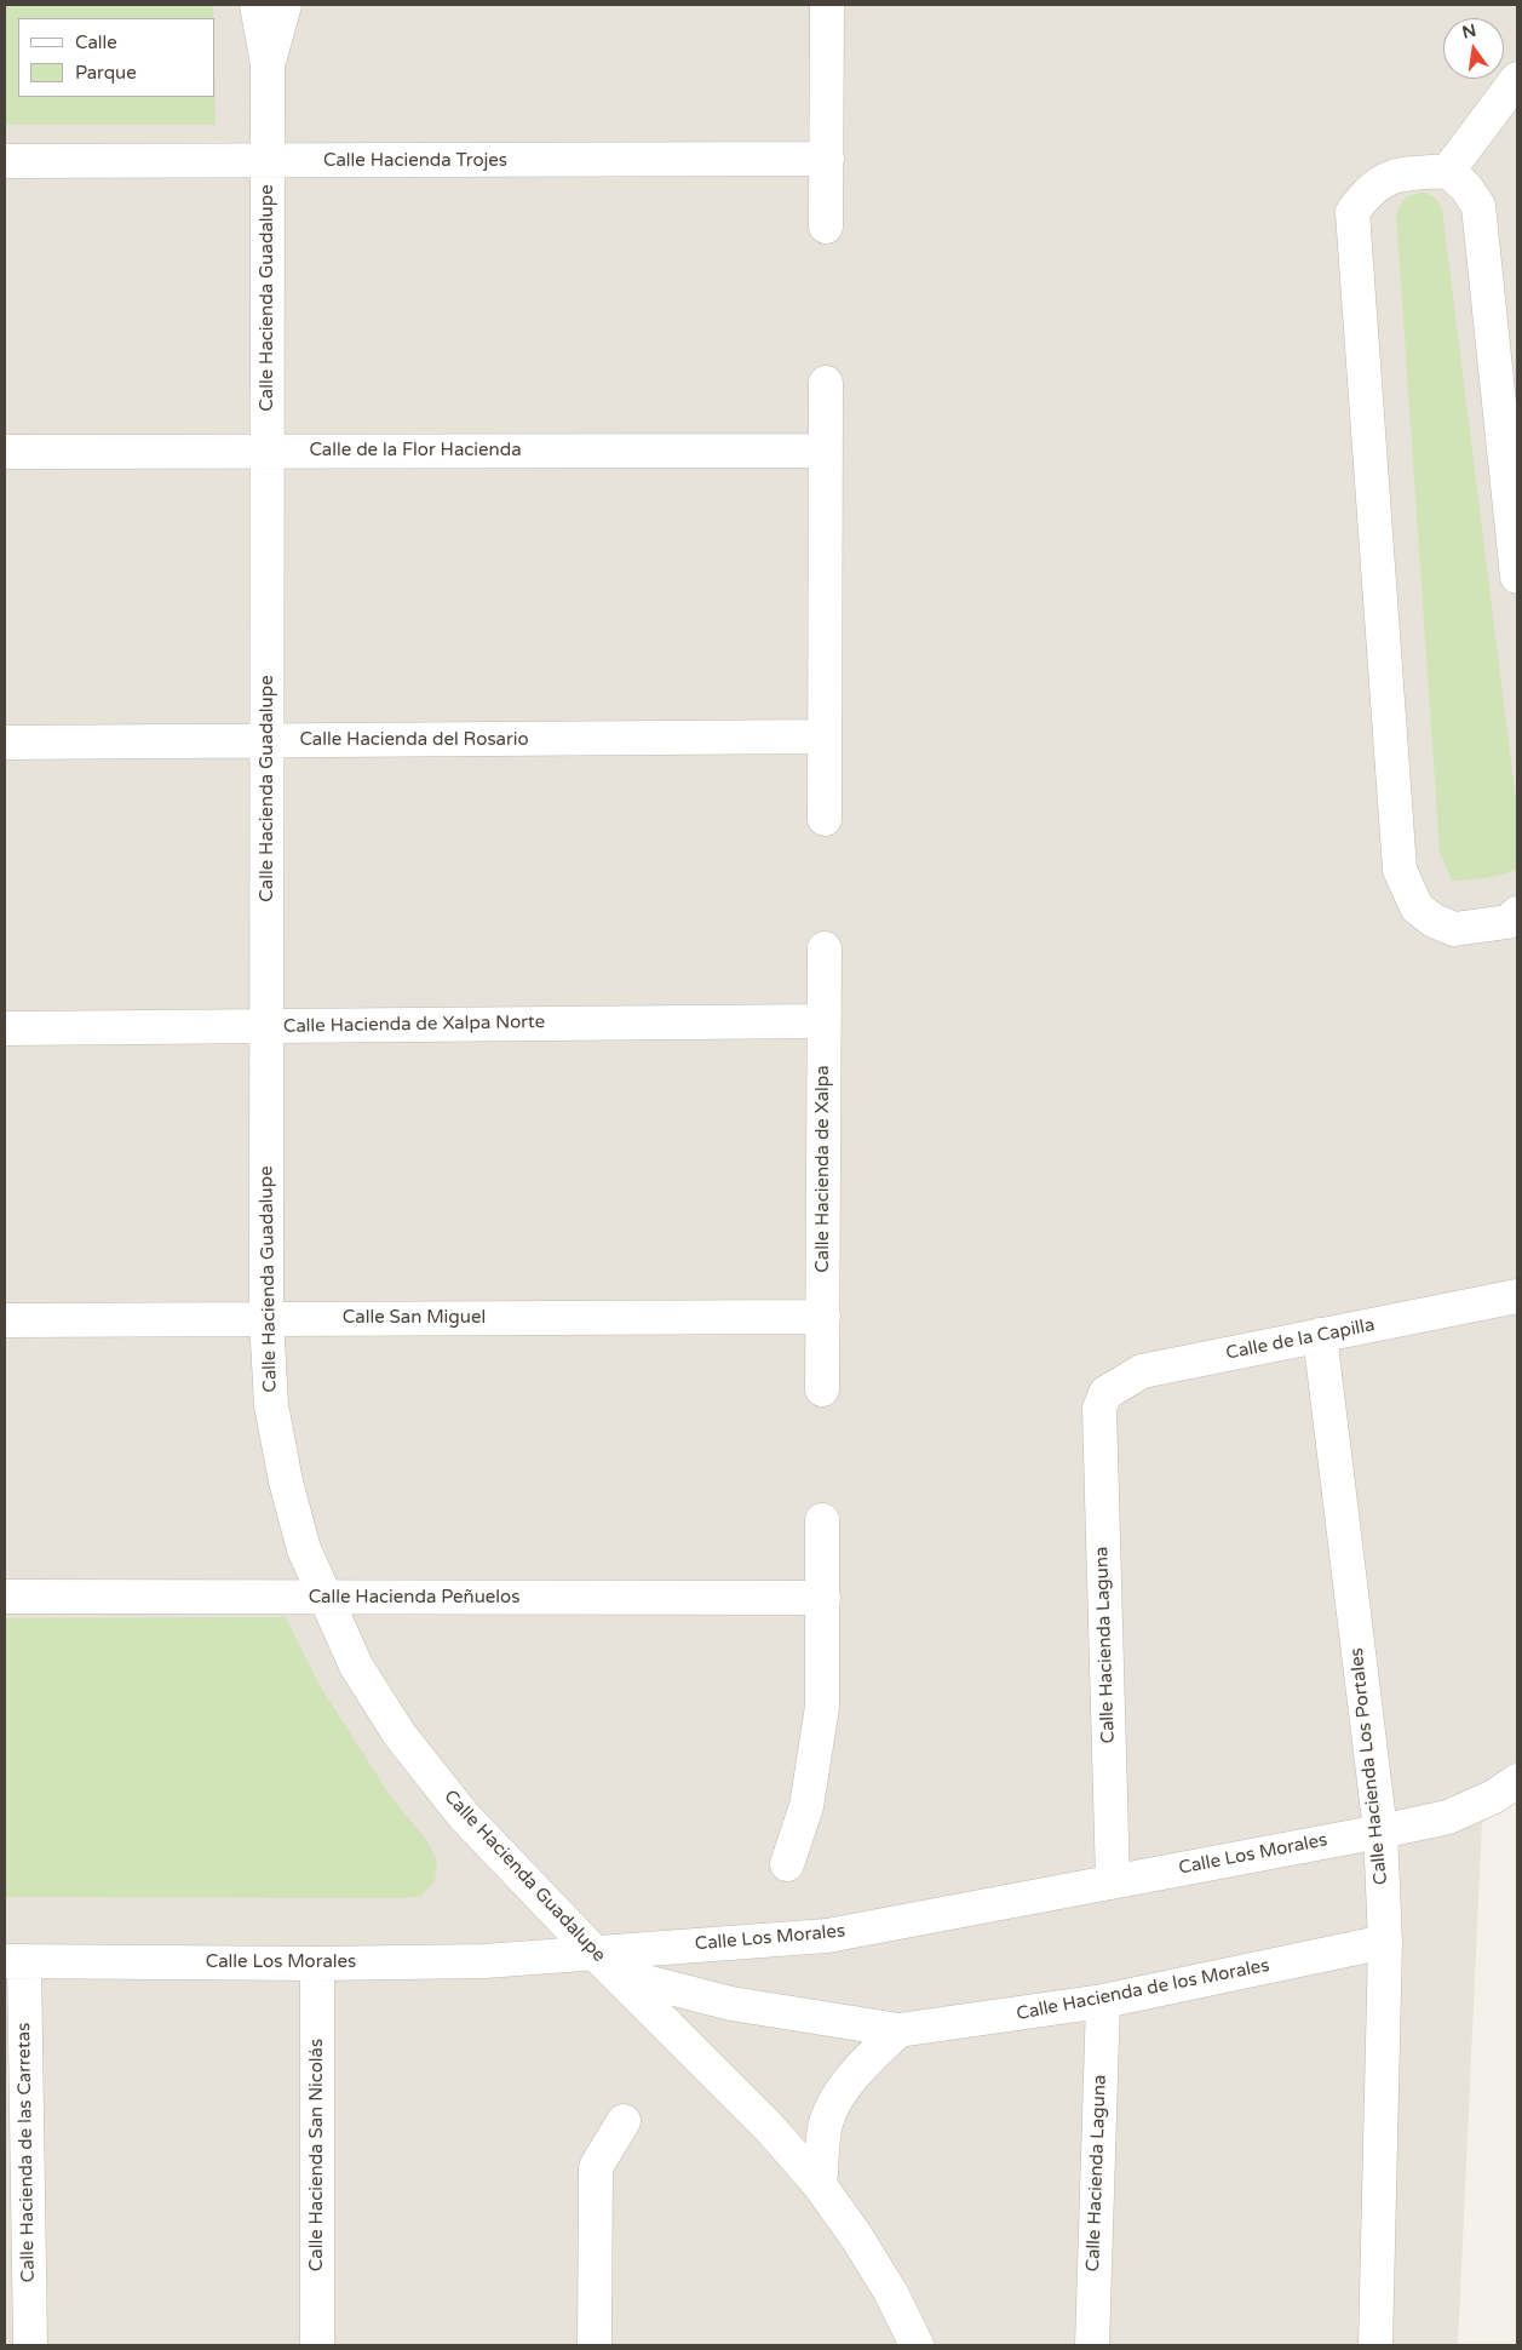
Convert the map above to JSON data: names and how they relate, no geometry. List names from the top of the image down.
{
  "streets": {
    "street": [
      "Calle Hacienda Trojes",
      "Calle Hacienda Guadalupe",
      "Calle de la Flor Hacienda",
      "Calle Hacienda del Rosario",
      "Calle Hacienda de Xalpa Norte",
      "Calle Hacienda de Xalpa",
      "Calle San Miguel",
      "Calle de la Capilla",
      "Calle Hacienda Peñuelos",
      "Calle Hacienda Laguna",
      "Calle Hacienda Los Portales",
      "Calle Los Morales",
      "Calle Hacienda de los Morales",
      "Calle Hacienda de las Carretas",
      "Calle Hacienda San Nicolás"
    ]
  },
  "crossings": [
    ["Calle Hacienda Trojes", "Calle Hacienda Guadalupe"],
    ["Calle Hacienda Guadalupe", "Calle de la Flor Hacienda"],
    ["Calle Hacienda Guadalupe", "Calle Hacienda del Rosario"],
    ["Calle Hacienda Guadalupe", "Calle Hacienda de Xalpa Norte"],
    ["Calle Hacienda Guadalupe", "Calle San Miguel"],
    ["Calle Hacienda Guadalupe", "Calle Hacienda Peñuelos"],
    ["Calle Hacienda Guadalupe", "Calle Los Morales"],
    ["Calle Hacienda Guadalupe", "Calle Hacienda de los Morales"],
    ["Calle Hacienda de Xalpa Norte", "Calle Hacienda de Xalpa"],
    ["Calle Hacienda de Xalpa", "Calle San Miguel"],
    ["Calle de la Capilla", "Calle Hacienda Laguna"],
    ["Calle de la Capilla", "Calle Hacienda Los Portales"],
    ["Calle Hacienda Laguna", "Calle Los Morales"],
    ["Calle Hacienda Laguna", "Calle Hacienda de los Morales"],
    ["Calle Hacienda Los Portales", "Calle Los Morales"],
    ["Calle Hacienda Los Portales", "Calle Hacienda de los Morales"],
    ["Calle Los Morales", "Calle Hacienda de los Morales"],
    ["Calle Los Morales", "Calle Hacienda de las Carretas"],
    ["Calle Los Morales", "Calle Hacienda San Nicolás"]
  ],
  "legend": ["Calle", "Parque"],
  "north": "top"
}
